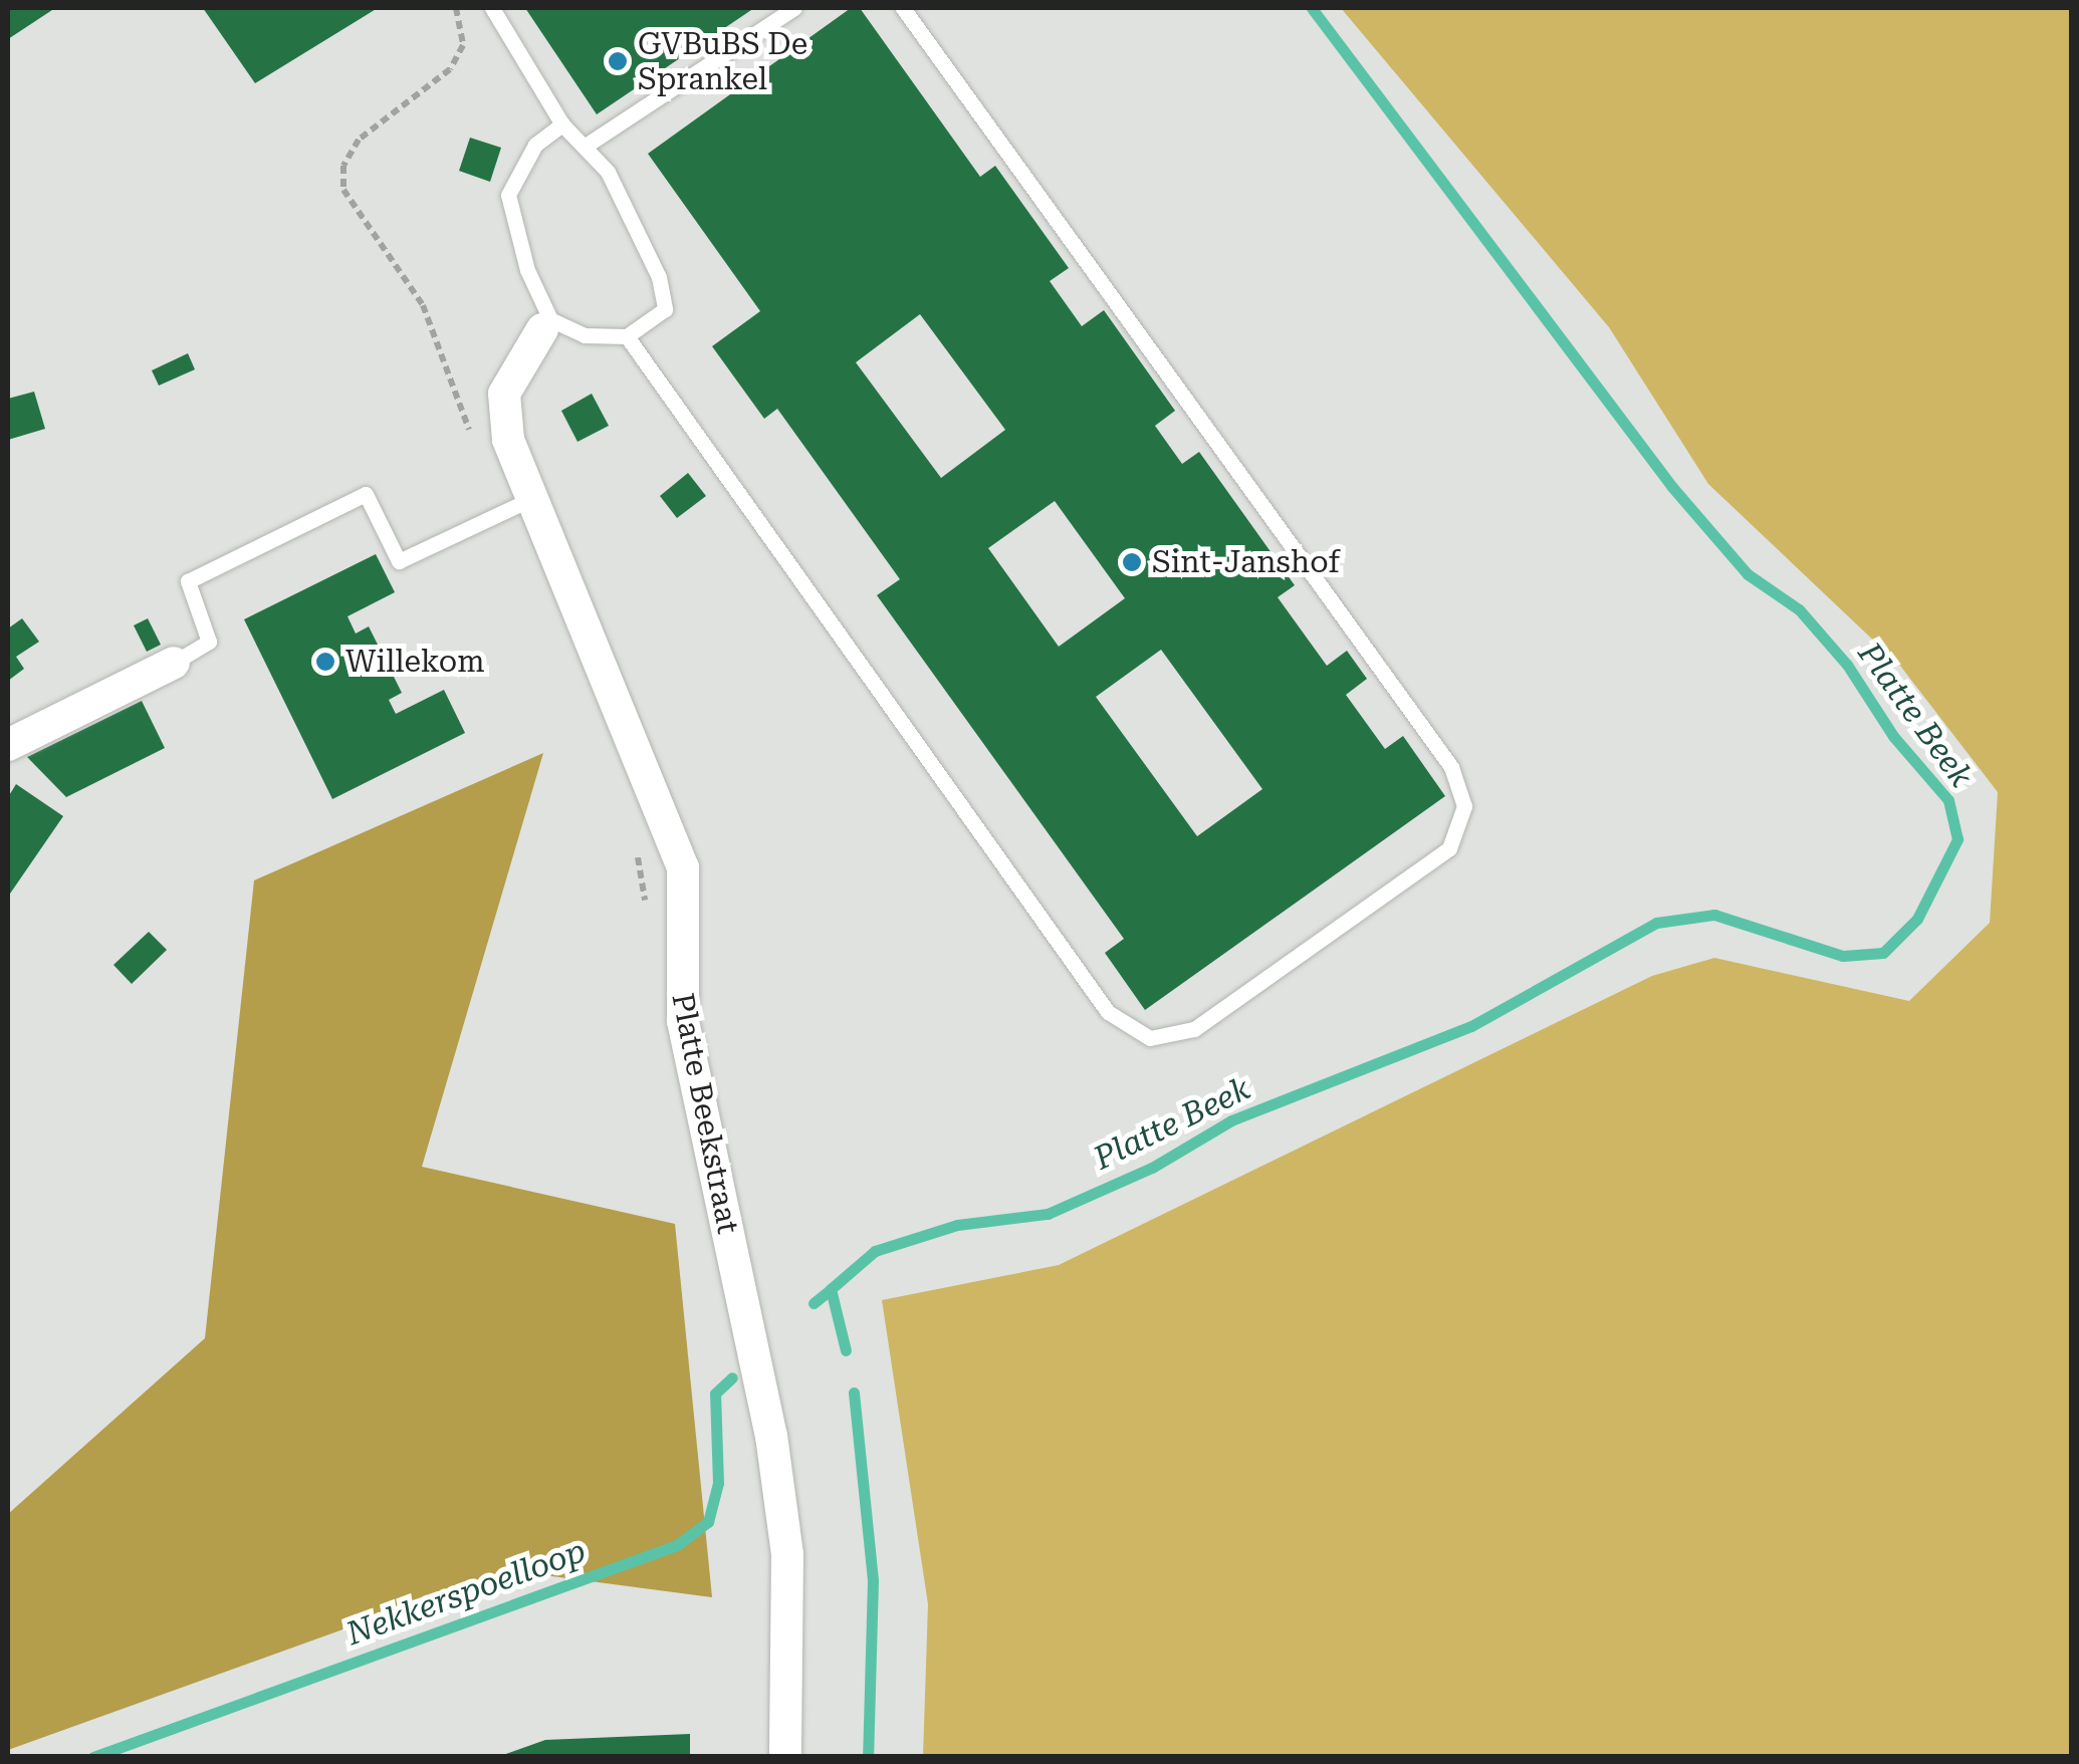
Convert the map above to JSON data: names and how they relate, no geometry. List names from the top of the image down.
{
  "streets": {
    "street": ["Platte Beekstraat"]
  },
  "water": ["Platte Beek", "Nekkerspoelloop"],
  "places": ["GVBuBS De Sprankel", "Sint-Janshof", "Willekom"]
}
